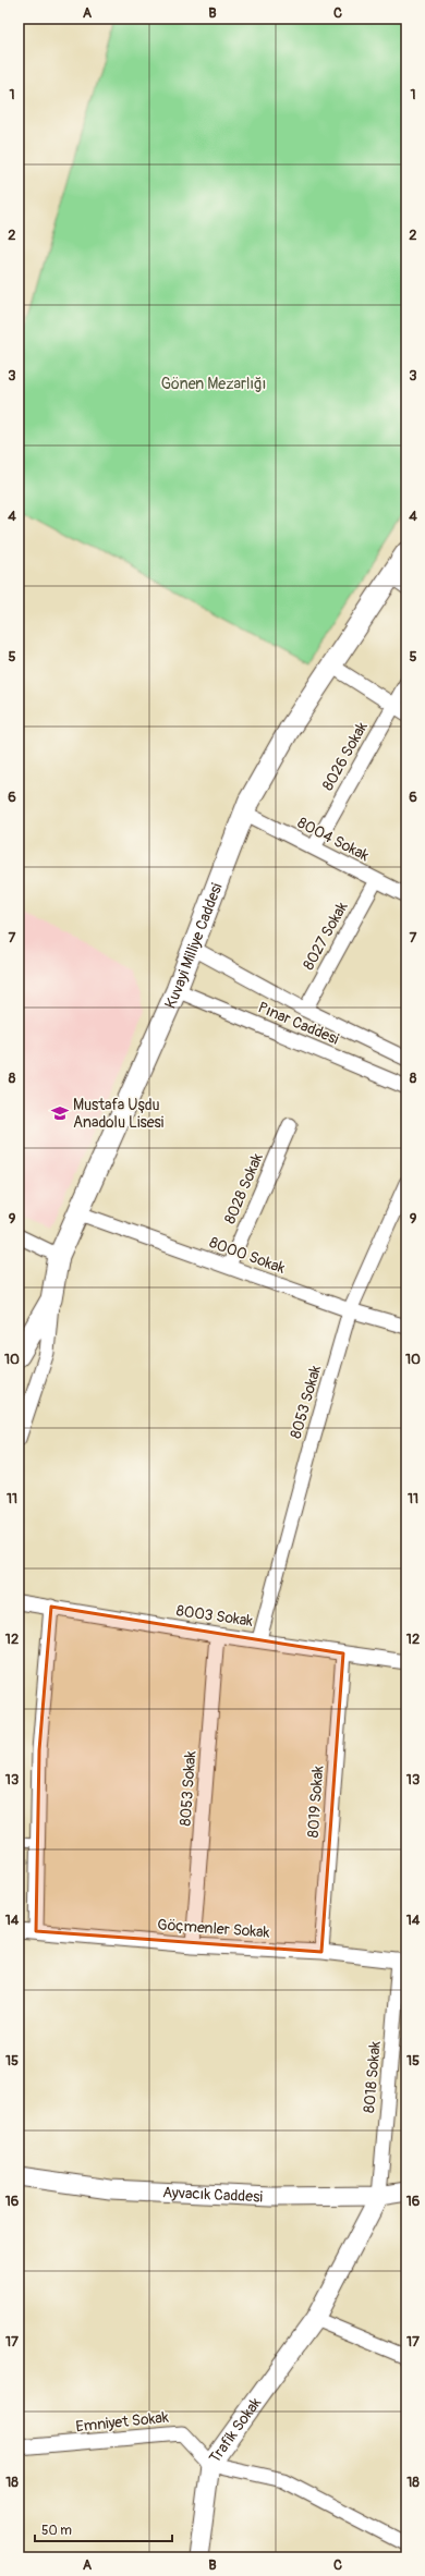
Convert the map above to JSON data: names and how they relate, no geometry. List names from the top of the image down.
{
  "streets": {
    "main road": ["Kuvayi Milliye Caddesi"],
    "street": [
      "8026 Sokak",
      "8004 Sokak",
      "8027 Sokak",
      "Pınar Caddesi",
      "8028 Sokak",
      "8000 Sokak",
      "8053 Sokak",
      "8003 Sokak",
      "8019 Sokak",
      "Göçmenler Sokak",
      "8018 Sokak",
      "Ayvacık Caddesi",
      "Emniyet Sokak",
      "Trafik Sokak"
    ]
  },
  "crossings": [
    ["8026 Sokak", "8004 Sokak"],
    ["8004 Sokak", "8027 Sokak"],
    ["8004 Sokak", "Kuvayi Milliye Caddesi"],
    ["8027 Sokak", "Pınar Caddesi"],
    ["Kuvayi Milliye Caddesi", "Pınar Caddesi"],
    ["Kuvayi Milliye Caddesi", "8000 Sokak"],
    ["8028 Sokak", "8000 Sokak"],
    ["8000 Sokak", "8053 Sokak"],
    ["8053 Sokak", "8003 Sokak"],
    ["8053 Sokak", "Göçmenler Sokak"],
    ["8003 Sokak", "8019 Sokak"],
    ["8019 Sokak", "Göçmenler Sokak"],
    ["Göçmenler Sokak", "8018 Sokak"],
    ["8018 Sokak", "Ayvacık Caddesi"],
    ["8018 Sokak", "Trafik Sokak"],
    ["Ayvacık Caddesi", "Trafik Sokak"],
    ["Emniyet Sokak", "Trafik Sokak"]
  ],
  "parks": ["Gönen Mezarlığı"],
  "places": {
    "school or university": ["Mustafa Uşdu Anadolu Lisesi"]
  },
  "scale_bar": "50 m",
  "grid": {
    "columns": ["A", "B", "C"],
    "rows": [
      "1",
      "2",
      "3",
      "4",
      "5",
      "6",
      "7",
      "8",
      "9",
      "10",
      "11",
      "12",
      "13",
      "14",
      "15",
      "16",
      "17",
      "18"
    ]
  }
}
